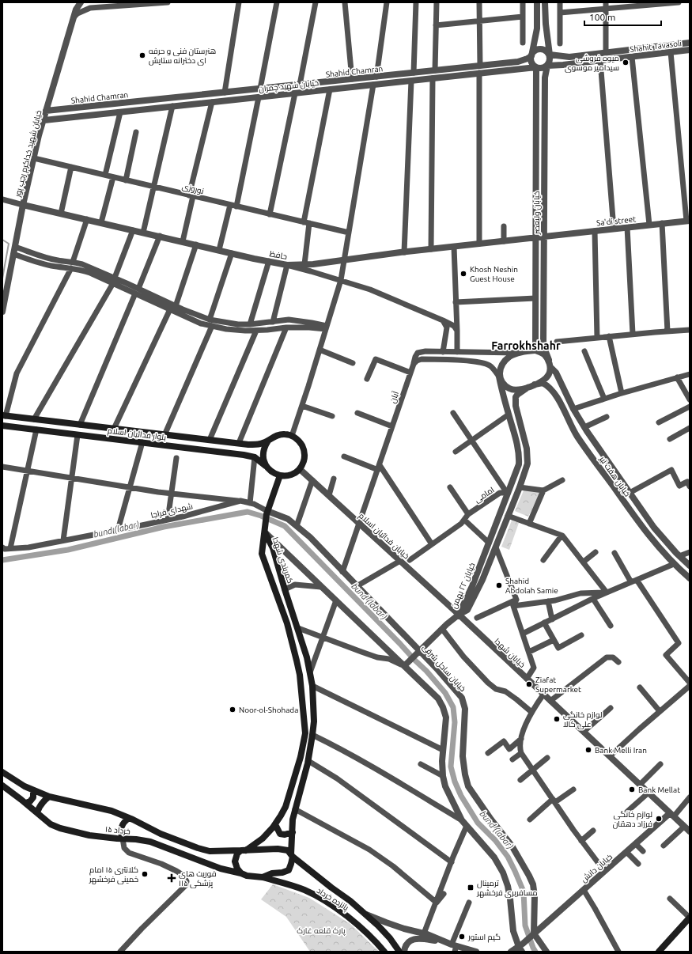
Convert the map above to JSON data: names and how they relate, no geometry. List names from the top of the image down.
{
  "streets": {
    "main road": [
      "بلوار فدائیان اسلام",
      "کمربندی شهدا",
      "۱۵ خرداد",
      "پانزده خرداد"
    ],
    "street": [
      "Shahit Tavasoli",
      "Shahid Chamran",
      "خیابان شهید چمران",
      "خیابان شهید خداکرم رجب پور",
      "نوروزی",
      "خیابان ولیعصر",
      "Sa'di street",
      "حافظ",
      "آبان",
      "خیابان هفت تیر",
      "امامی",
      "شهدای فراجا",
      "خیابان فدائیان اسلام",
      "خیابان ۲۲ بهمن",
      "خیابان شهدا",
      "خیابان ساحل شرقی",
      "خیابان دانش"
    ]
  },
  "crossings": [
    ["Shahit Tavasoli", "Shahid Chamran"],
    ["Shahit Tavasoli", "خیابان شهید چمران"],
    ["Shahit Tavasoli", "خیابان ولیعصر"],
    ["Shahid Chamran", "خیابان شهید چمران"],
    ["Shahid Chamran", "خیابان شهید خداکرم رجب پور"],
    ["Shahid Chamran", "خیابان ولیعصر"],
    ["خیابان شهید چمران", "خیابان شهید خداکرم رجب پور"],
    ["خیابان شهید چمران", "خیابان ولیعصر"],
    ["خیابان شهید خداکرم رجب پور", "نوروزی"],
    ["خیابان شهید خداکرم رجب پور", "حافظ"],
    ["خیابان ولیعصر", "Sa'di street"],
    ["خیابان ولیعصر", "حافظ"],
    ["خیابان ولیعصر", "خیابان هفت تیر"],
    ["خیابان ولیعصر", "خیابان ۲۲ بهمن"],
    ["Sa'di street", "حافظ"],
    ["آبان", "خیابان فدائیان اسلام"],
    ["آبان", "خیابان ساحل شرقی"],
    ["بلوار فدائیان اسلام", "خیابان فدائیان اسلام"],
    ["خیابان هفت تیر", "خیابان ۲۲ بهمن"],
    ["امامی", "خیابان ۲۲ بهمن"],
    ["شهدای فراجا", "خیابان ساحل شرقی"],
    ["خیابان فدائیان اسلام", "خیابان ۲۲ بهمن"],
    ["خیابان فدائیان اسلام", "خیابان شهدا"],
    ["کمربندی شهدا", "۱۵ خرداد"],
    ["کمربندی شهدا", "پانزده خرداد"],
    ["خیابان ۲۲ بهمن", "خیابان شهدا"],
    ["خیابان شهدا", "خیابان دانش"],
    ["خیابان ساحل شرقی", "خیابان دانش"],
    ["۱۵ خرداد", "پانزده خرداد"]
  ],
  "districts": ["Farrokhshahr"],
  "water": ["bund (labar)"],
  "parks": ["پارک قلعه غارک"],
  "places": {
    "other": [
      "هنرستان فنی و حرفه ای دخترانه ستایش",
      "میوه فروشی سیدامیر موسوی",
      "Khosh Neshin Guest House",
      "Shahid Abdolah Samie",
      "Ziafat Supermarket",
      "Noor-ol-Shohada",
      "لوازم خانگی علی کالا",
      "Bank Melli Iran",
      "Bank Mellat",
      "لوازم خانگی فرزاد دهقان",
      "کلانتری ۱۵ امام خمینی فرخشهر",
      "گیم استور"
    ],
    "health": ["فوریت های پزشکی ۱۱۵"],
    "transit": ["ترمینال مسافربری فرخشهر"]
  },
  "scale_bar": "100 m"
}
